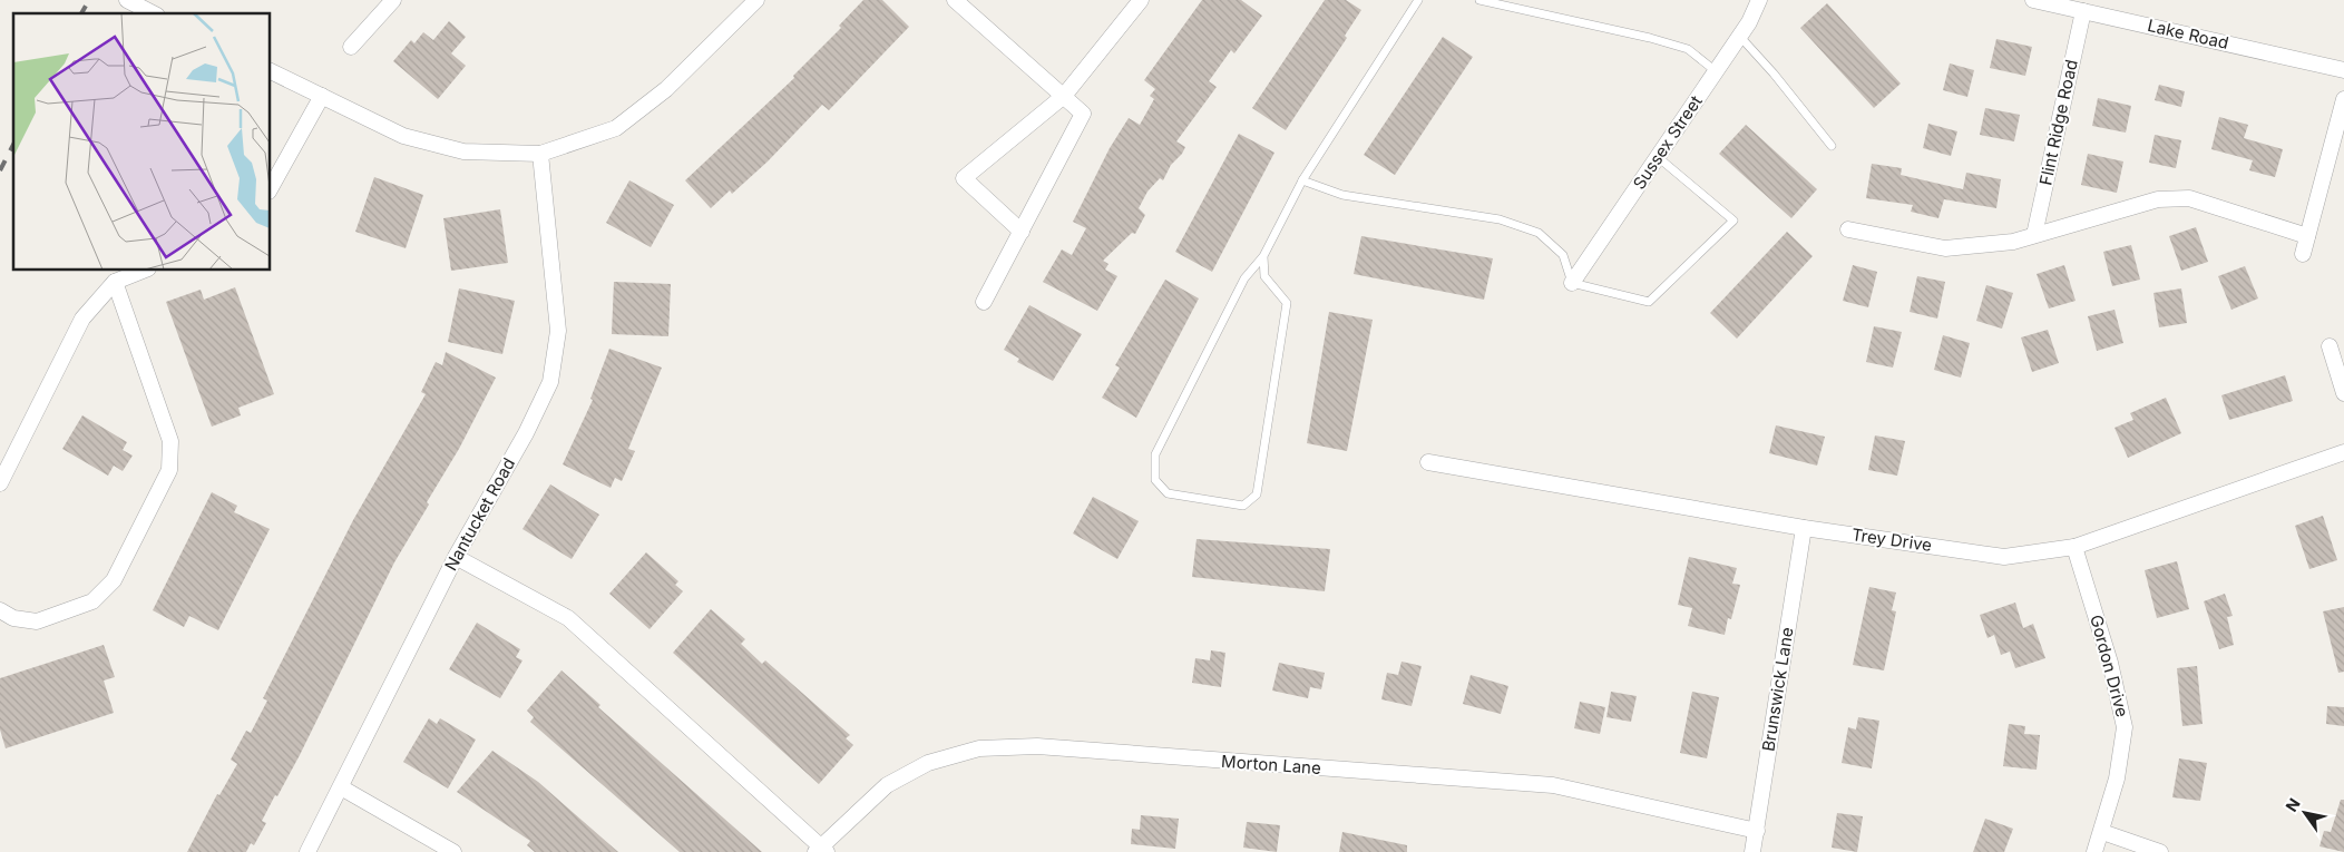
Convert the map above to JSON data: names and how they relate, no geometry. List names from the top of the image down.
{
  "streets": {
    "street": [
      "Lake Road",
      "Flint Ridge Road",
      "Sussex Street",
      "Nantucket Road",
      "Trey Drive",
      "Gordon Drive",
      "Brunswick Lane",
      "Morton Lane"
    ]
  },
  "crossings": [
    ["Lake Road", "Flint Ridge Road"],
    ["Trey Drive", "Gordon Drive"],
    ["Trey Drive", "Brunswick Lane"],
    ["Brunswick Lane", "Morton Lane"]
  ],
  "north": "top left"
}
